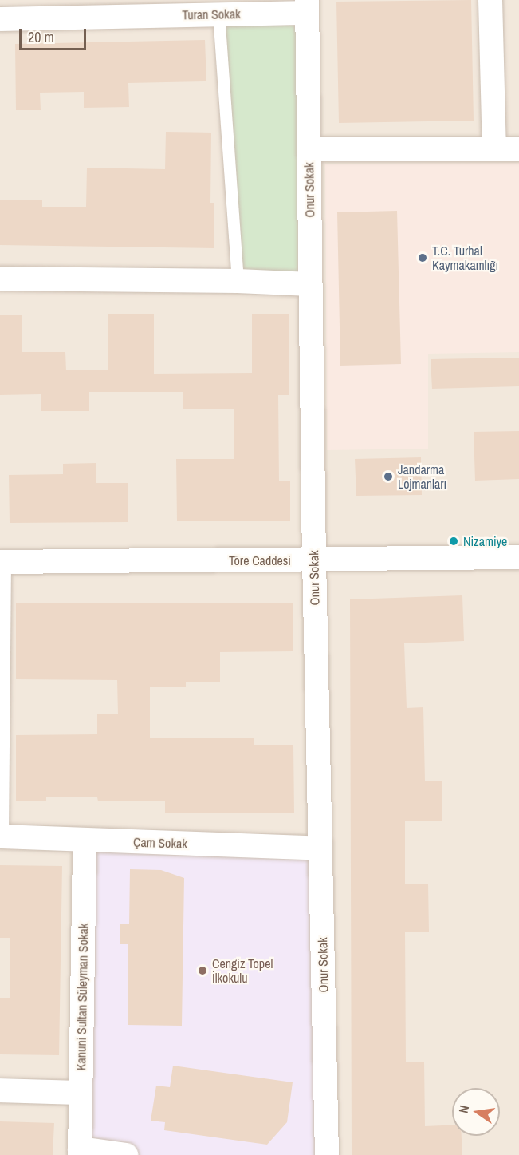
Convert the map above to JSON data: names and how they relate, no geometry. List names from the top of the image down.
{
  "streets": {
    "street": [
      "Turan Sokak",
      "Onur Sokak",
      "Töre Caddesi",
      "Çam Sokak",
      "Kanuni Sultan Süleyman Sokak"
    ]
  },
  "crossings": [
    ["Turan Sokak", "Onur Sokak"],
    ["Onur Sokak", "Töre Caddesi"],
    ["Onur Sokak", "Çam Sokak"],
    ["Çam Sokak", "Kanuni Sultan Süleyman Sokak"]
  ],
  "places": [
    "T.C. Turhal Kaymakamlığı",
    "Jandarma Lojmanları",
    "Nizamiye",
    "Cengiz Topel İlkokulu"
  ],
  "scale_bar": "20 m",
  "north": "left"
}
